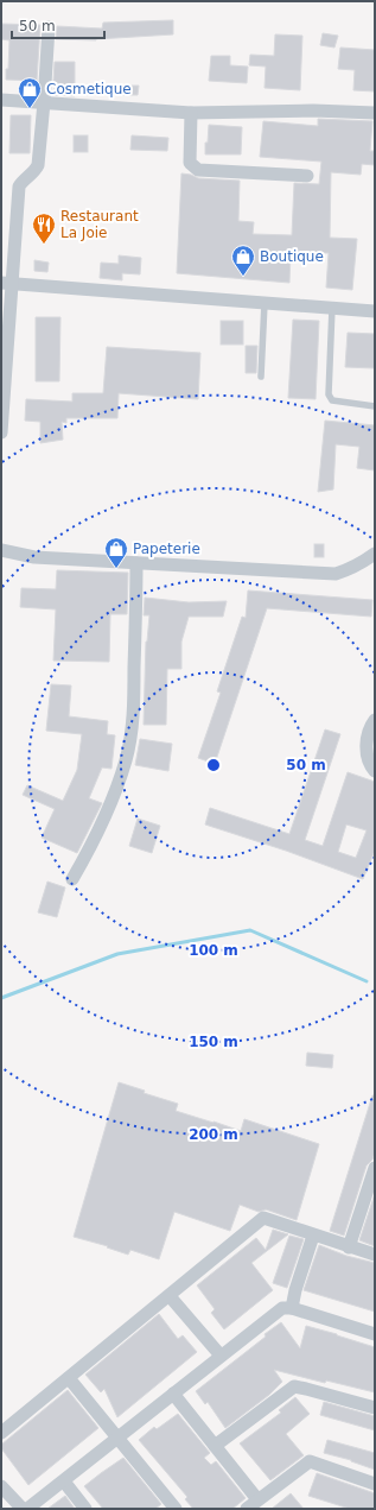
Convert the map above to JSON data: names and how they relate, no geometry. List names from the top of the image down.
{
  "places": {
    "shop": ["Cosmetique", "Boutique", "Papeterie"],
    "restaurant": ["Restaurant La Joie"]
  },
  "scale_bar": "50 m",
  "rings": [
    "50 m",
    "100 m",
    "150 m",
    "200 m"
  ]
}
